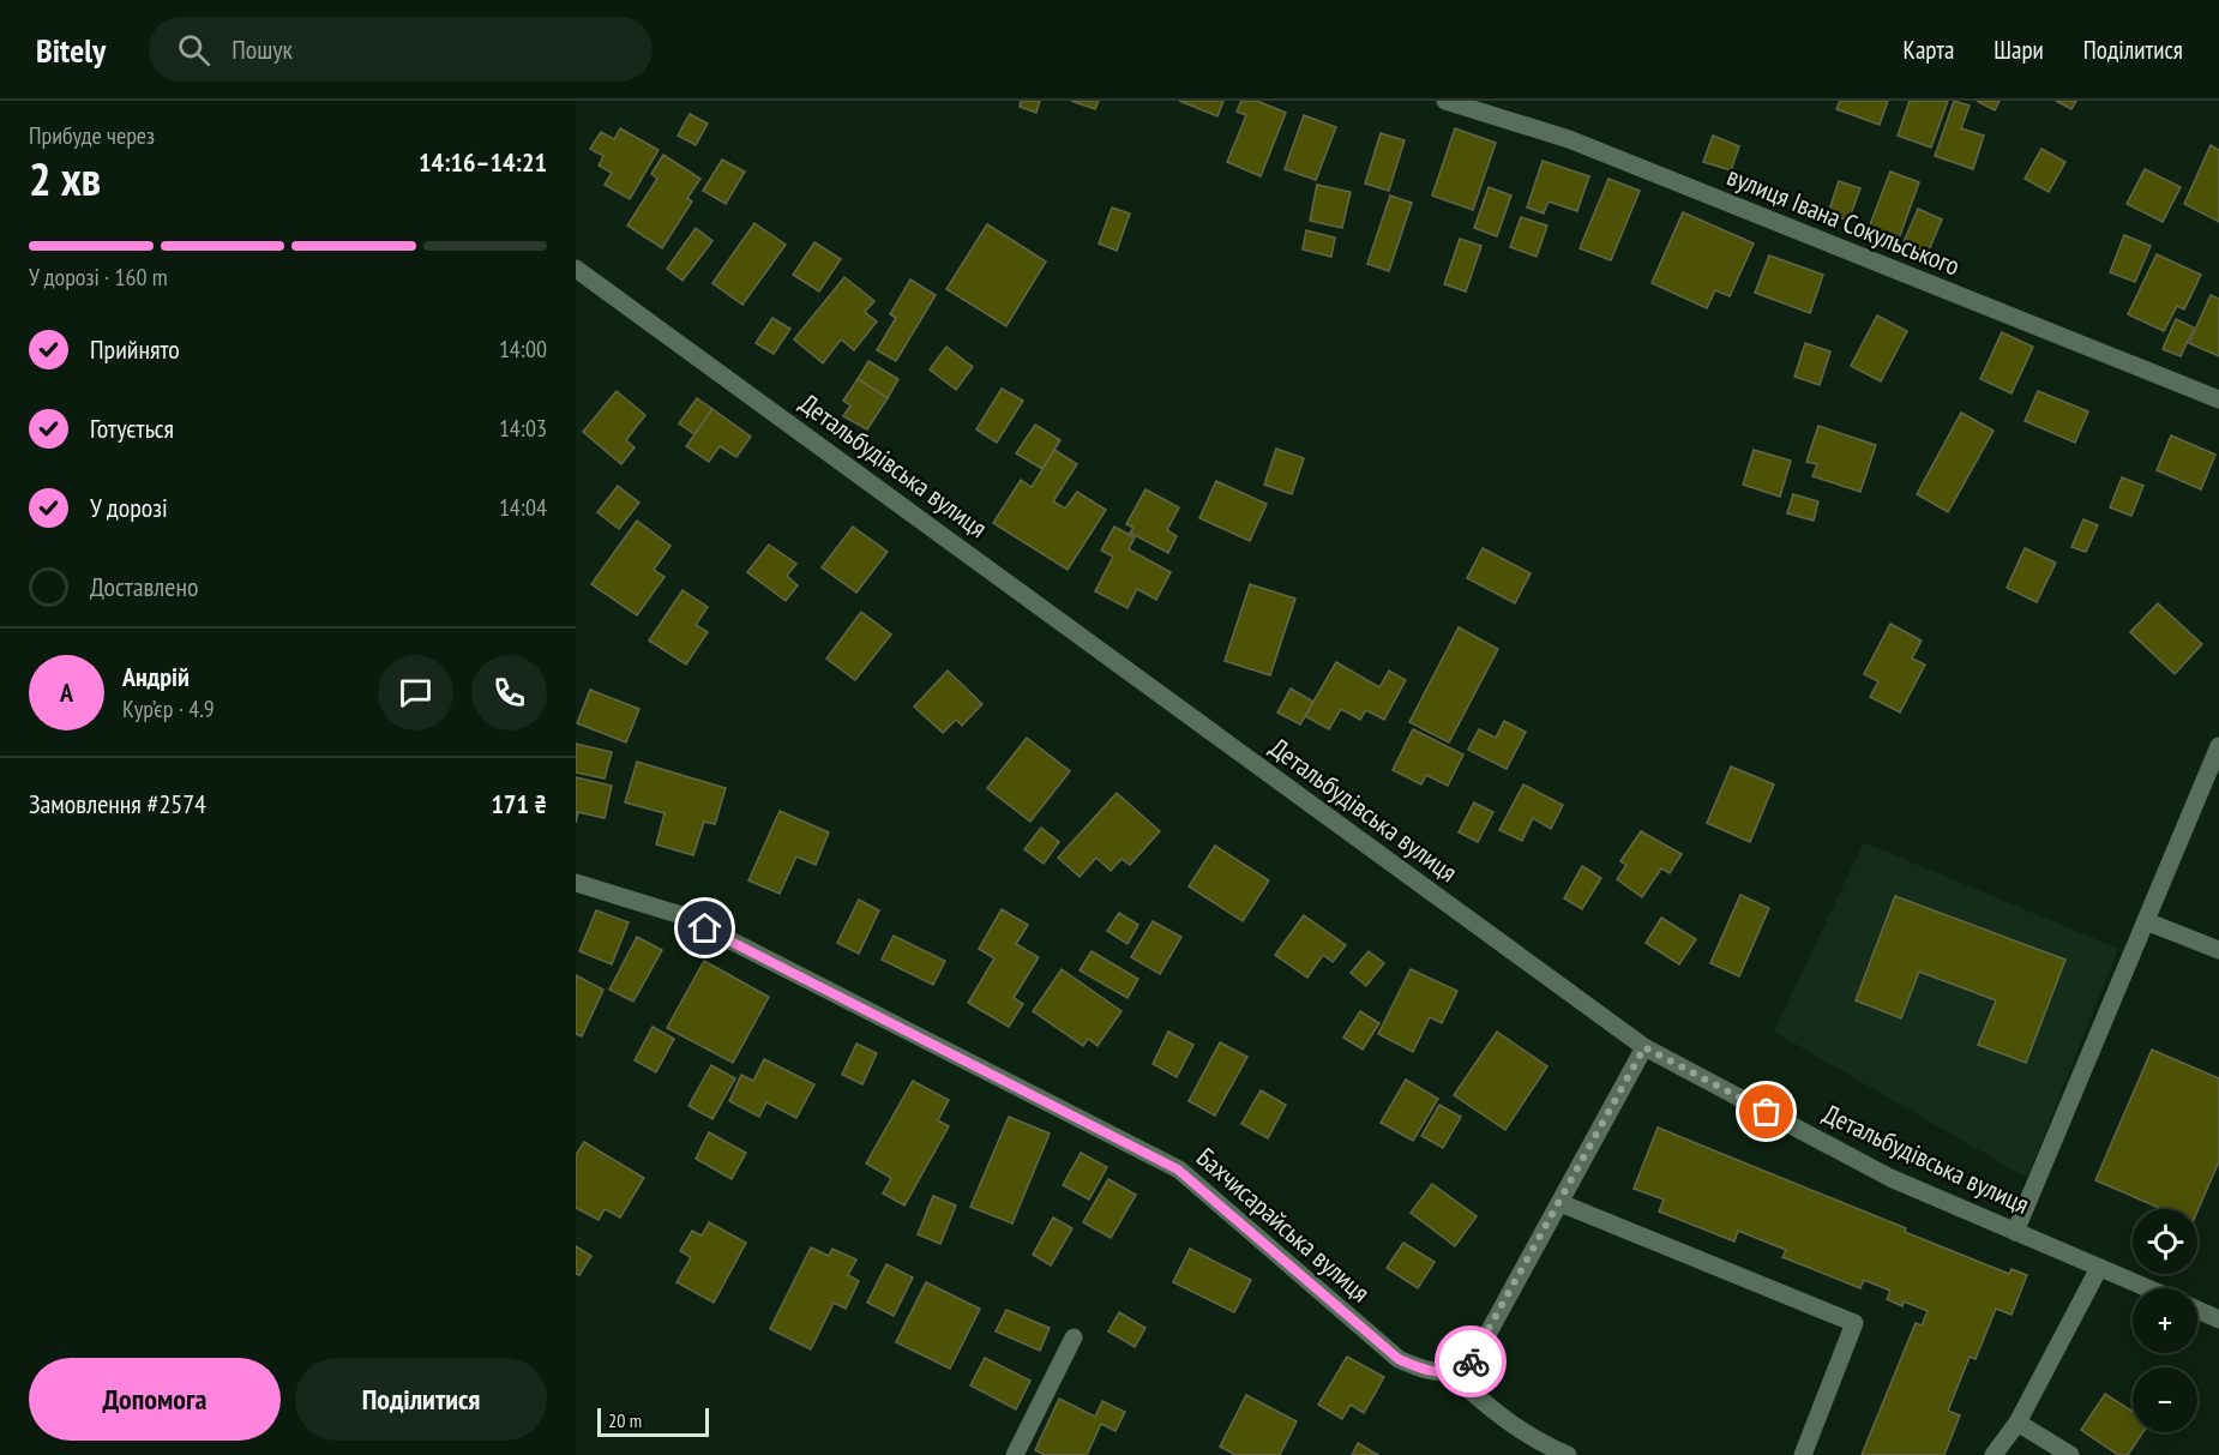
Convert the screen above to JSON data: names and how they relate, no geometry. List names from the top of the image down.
{
  "streets": {
    "street": ["вулиця Івана Сокульського", "Детальбудівська вулиця", "Бахчисарайська вулиця"]
  },
  "scale_bar": "20 m",
  "page": {
    "header": "Bitely",
    "search": "Пошук",
    "nav": ["Карта", "Шари", "Поділитися"],
    "heading": ["2 хв", "Прибуде через", "14:16–14:21"],
    "panel": [
      "Андрій",
      "Кур’єр · 4.9",
      "Замовлення #2574",
      "171 ₴"
    ],
    "bar": "У дорозі · 160 m",
    "list": [
      ["Прийнято", "14:00"],
      ["Готується", "14:03"],
      ["У дорозі", "14:04"],
      "Доставлено"
    ],
    "round": "А",
    "map_buttons": ["+", "−"],
    "buttons": ["Допомога", "Поділитися"],
    "scale": "20 m"
  }
}
